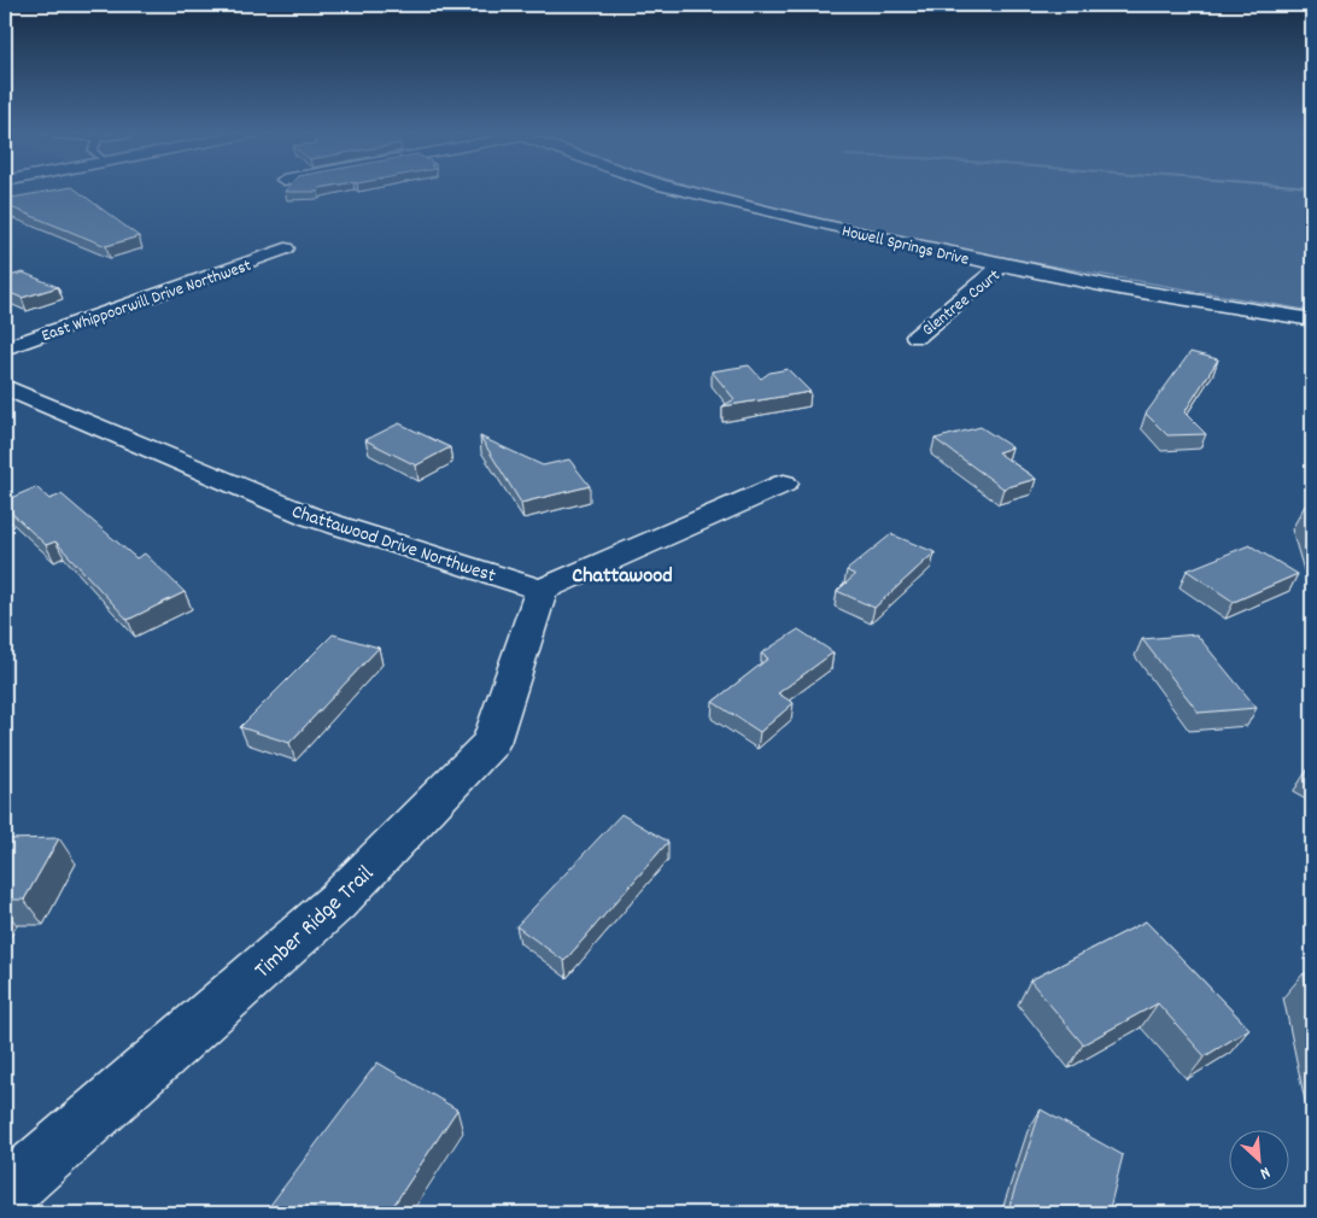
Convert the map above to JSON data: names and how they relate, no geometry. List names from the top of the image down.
{
  "streets": {
    "street": [
      "Howell Springs Drive",
      "East Whippoorwill Drive Northwest",
      "Glentree Court",
      "Chattawood Drive Northwest",
      "Timber Ridge Trail"
    ]
  },
  "crossings": [
    ["Howell Springs Drive", "Glentree Court"],
    ["Chattawood Drive Northwest", "Timber Ridge Trail"]
  ],
  "districts": ["Chattawood"],
  "north": "bottom right"
}
